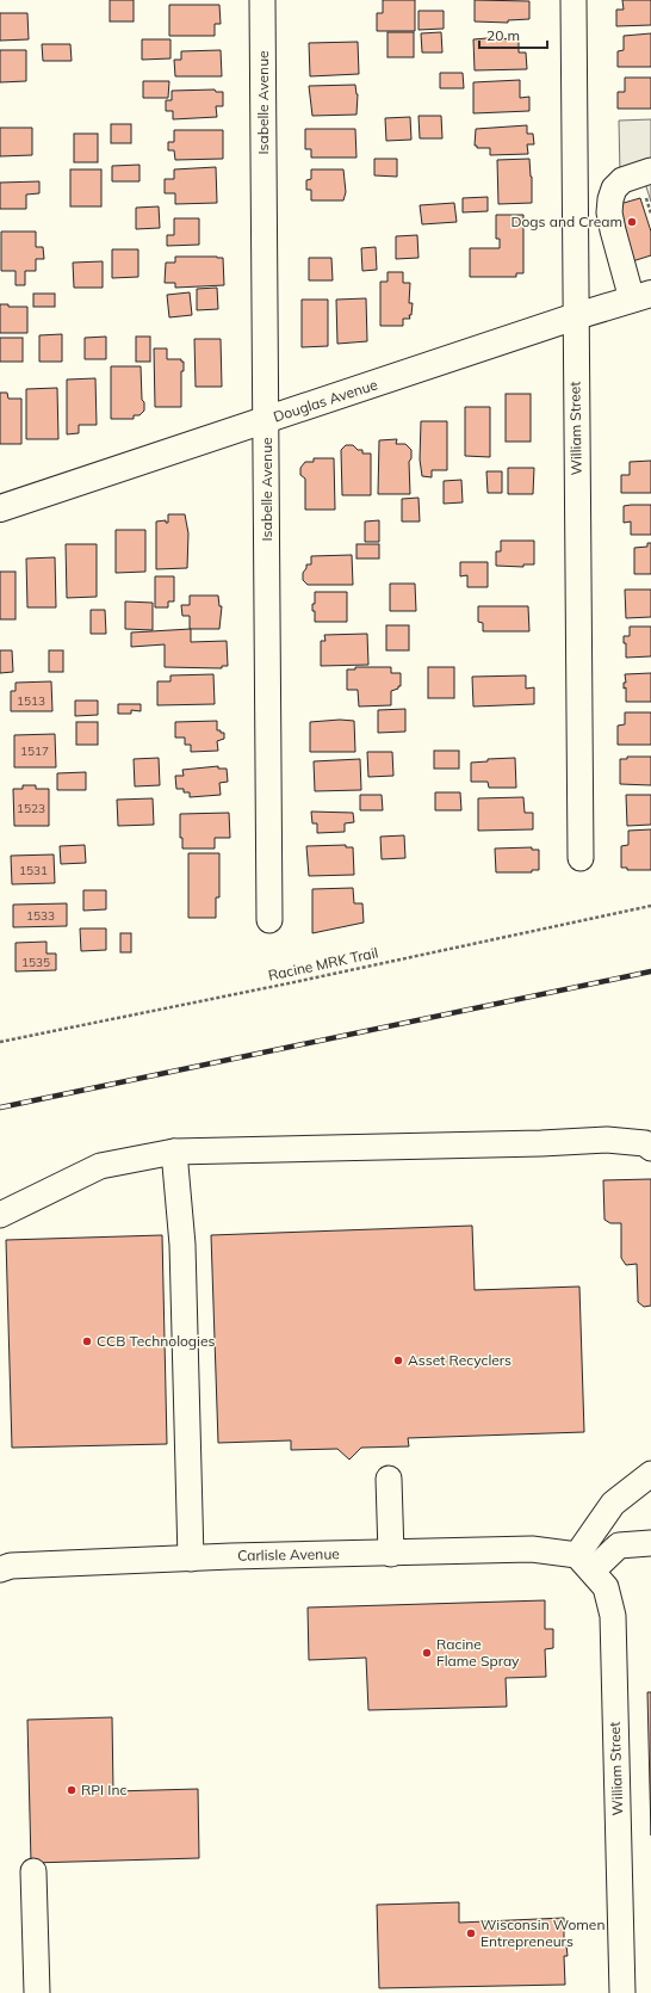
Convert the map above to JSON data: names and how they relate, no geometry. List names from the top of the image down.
{
  "streets": {
    "main road": ["Douglas Avenue"],
    "street": ["Isabelle Avenue", "William Street", "Carlisle Avenue"],
    "path": ["Racine MRK Trail"]
  },
  "crossings": [
    ["Isabelle Avenue", "Douglas Avenue"],
    ["Douglas Avenue", "William Street"],
    ["William Street", "Carlisle Avenue"]
  ],
  "places": [
    "Dogs and Cream",
    "CCB Technologies",
    "Asset Recyclers",
    "Racine Flame Spray",
    "RPI Inc",
    "Wisconsin Women Entrepreneurs"
  ],
  "house_numbers": [
    "1513",
    "1517",
    "1523",
    "1531",
    "1533",
    "1535"
  ],
  "scale_bar": "20 m"
}
